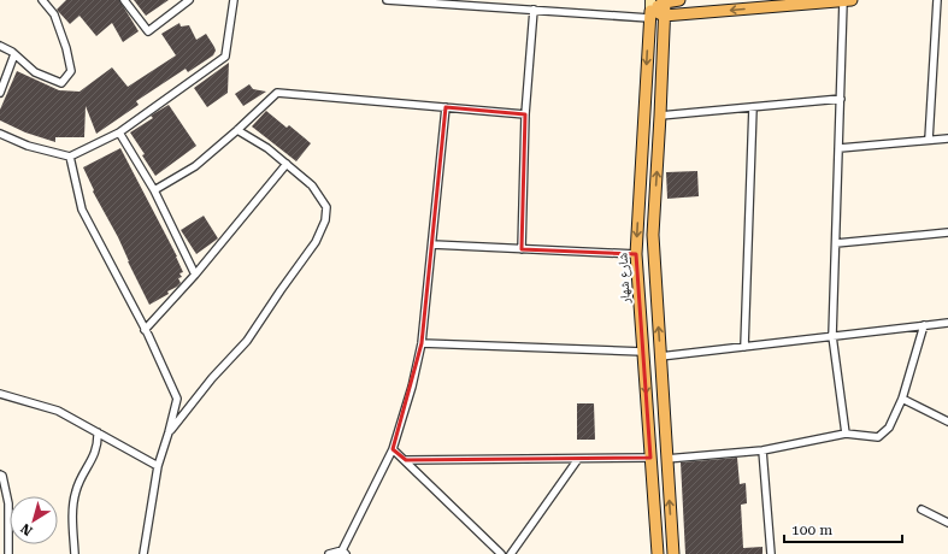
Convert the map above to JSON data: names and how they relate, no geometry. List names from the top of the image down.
{
  "streets": {
    "main road": ["شارع شهار"]
  },
  "scale_bar": "100 m",
  "north": "bottom left"
}
